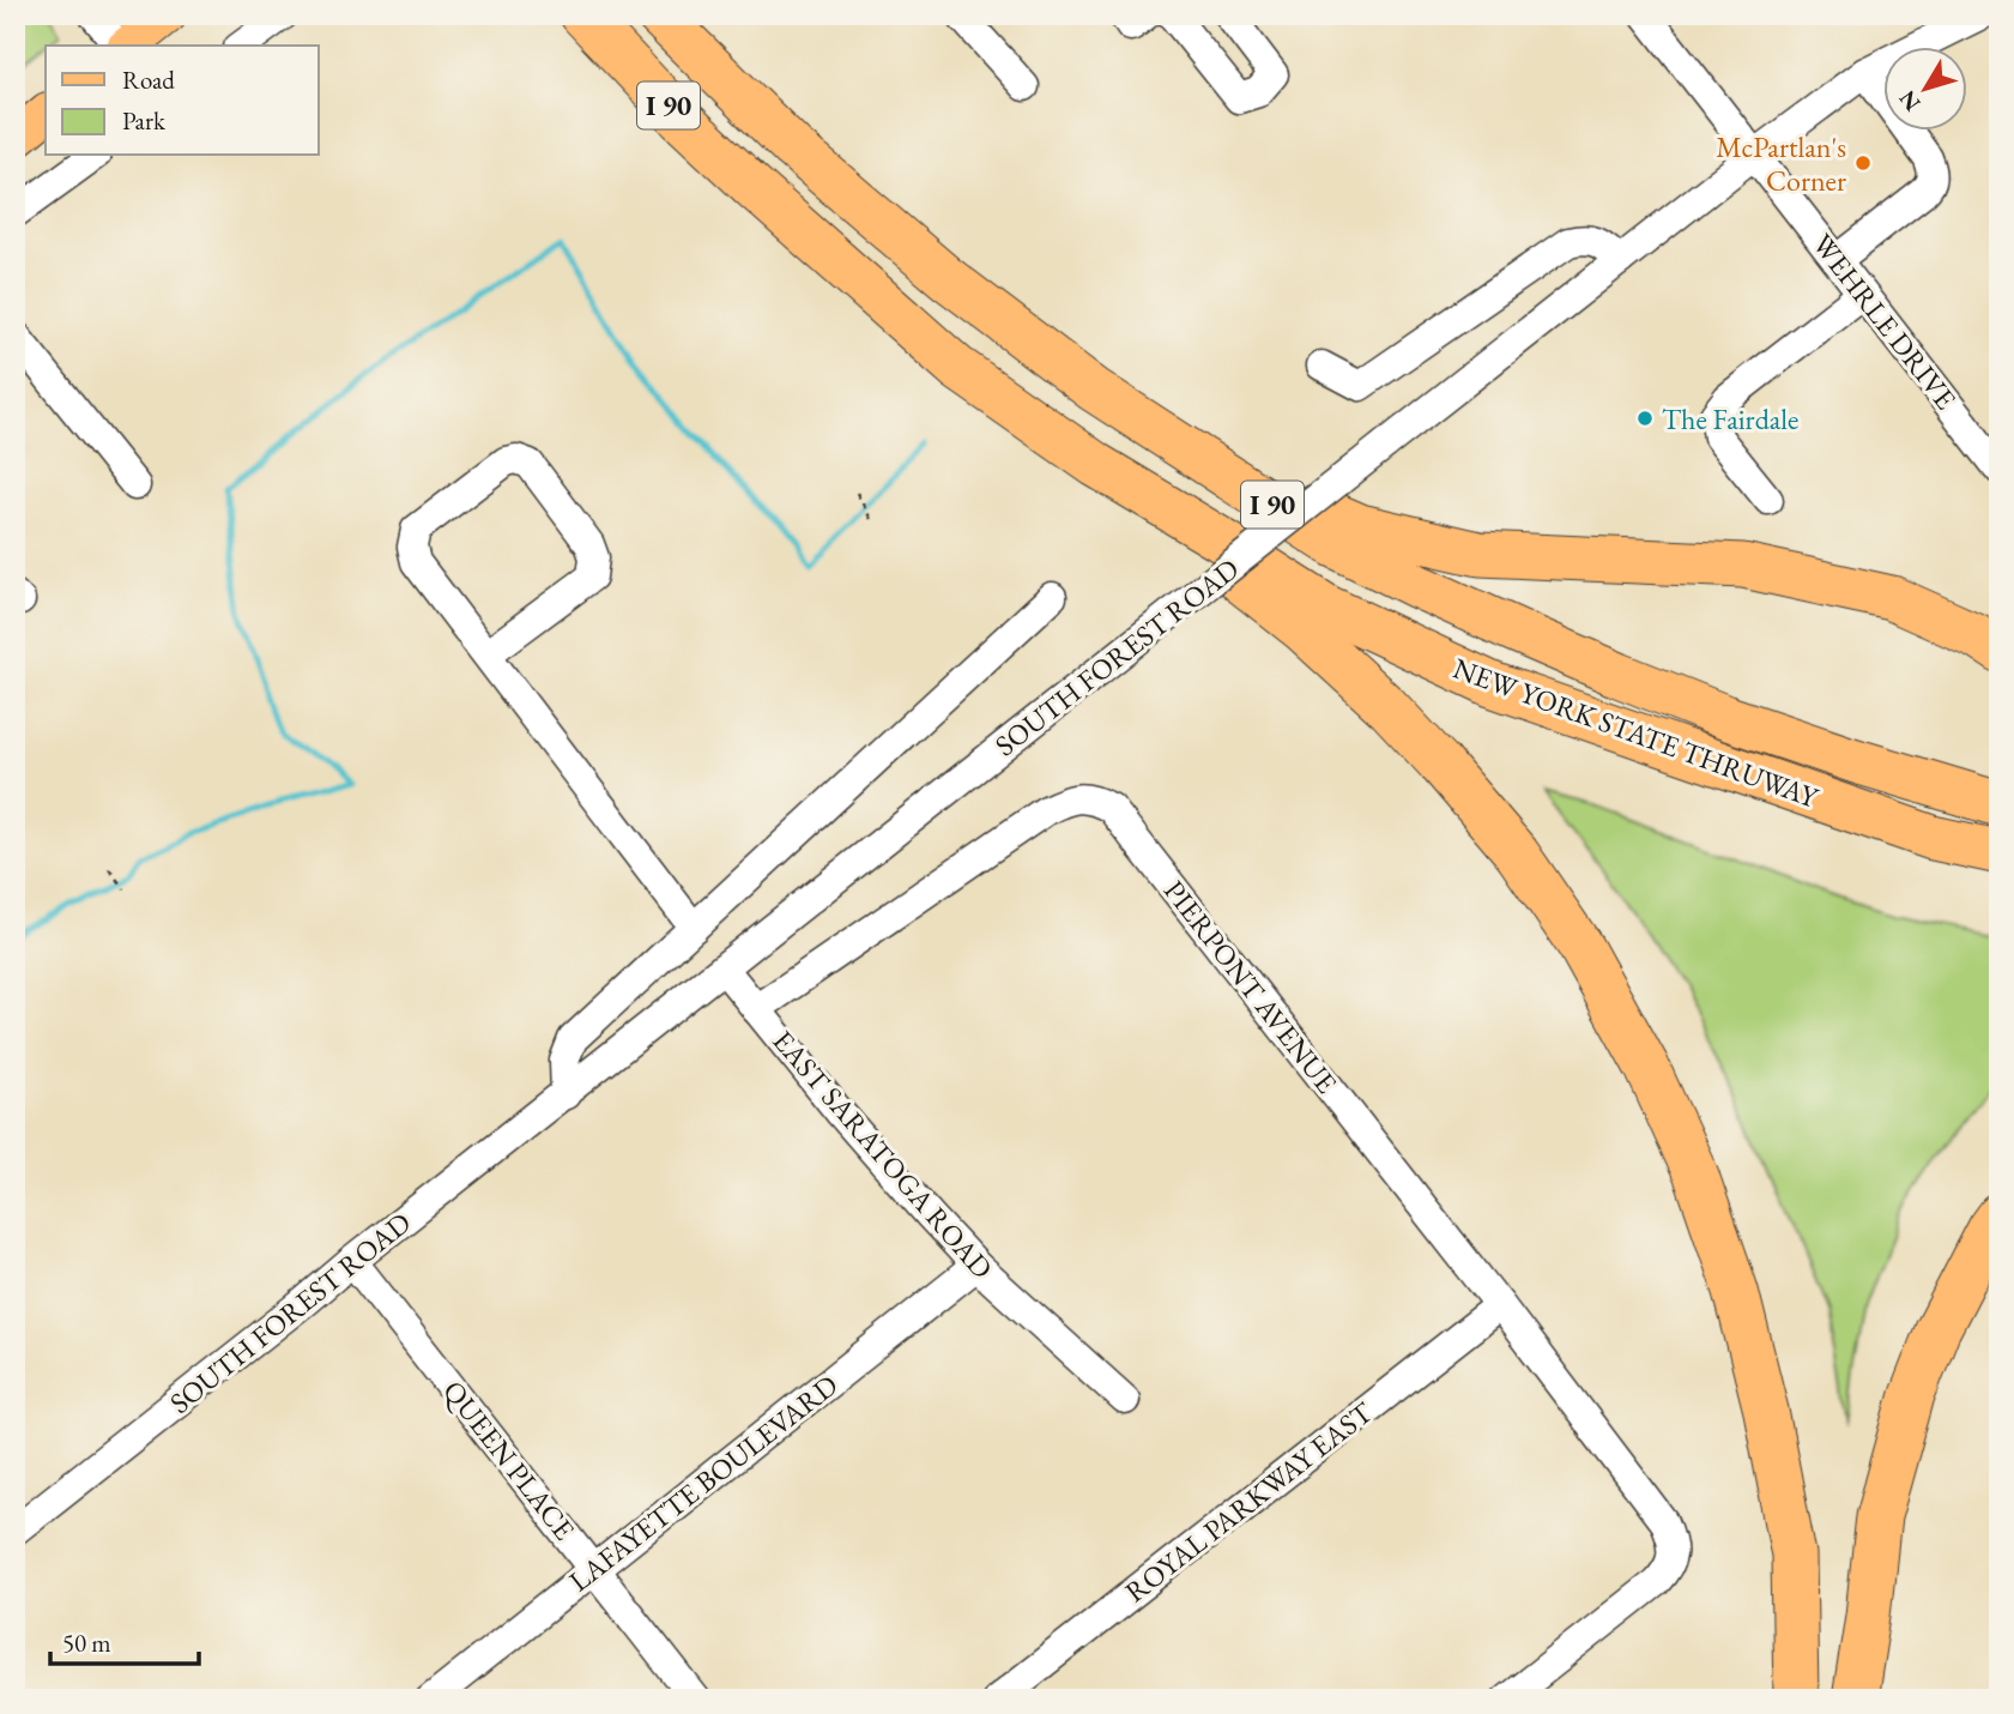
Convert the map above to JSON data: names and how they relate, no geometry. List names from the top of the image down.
{
  "streets": {
    "highway": ["I 90", "NEW YORK STATE THRUWAY"],
    "street": [
      "WEHRLE DRIVE",
      "SOUTH FOREST ROAD",
      "PIERPONT AVENUE",
      "EAST SARATOGA ROAD",
      "QUEEN PLACE",
      "LAFAYETTE BOULEVARD",
      "ROYAL PARKWAY EAST"
    ]
  },
  "crossings": [
    ["WEHRLE DRIVE", "SOUTH FOREST ROAD"],
    ["SOUTH FOREST ROAD", "EAST SARATOGA ROAD"],
    ["SOUTH FOREST ROAD", "QUEEN PLACE"],
    ["PIERPONT AVENUE", "EAST SARATOGA ROAD"],
    ["PIERPONT AVENUE", "ROYAL PARKWAY EAST"],
    ["EAST SARATOGA ROAD", "LAFAYETTE BOULEVARD"],
    ["QUEEN PLACE", "LAFAYETTE BOULEVARD"]
  ],
  "places": ["McPartlan's Corner", "The Fairdale"],
  "legend": ["Road", "Park"],
  "scale_bar": "50 m",
  "north": "bottom left"
}
